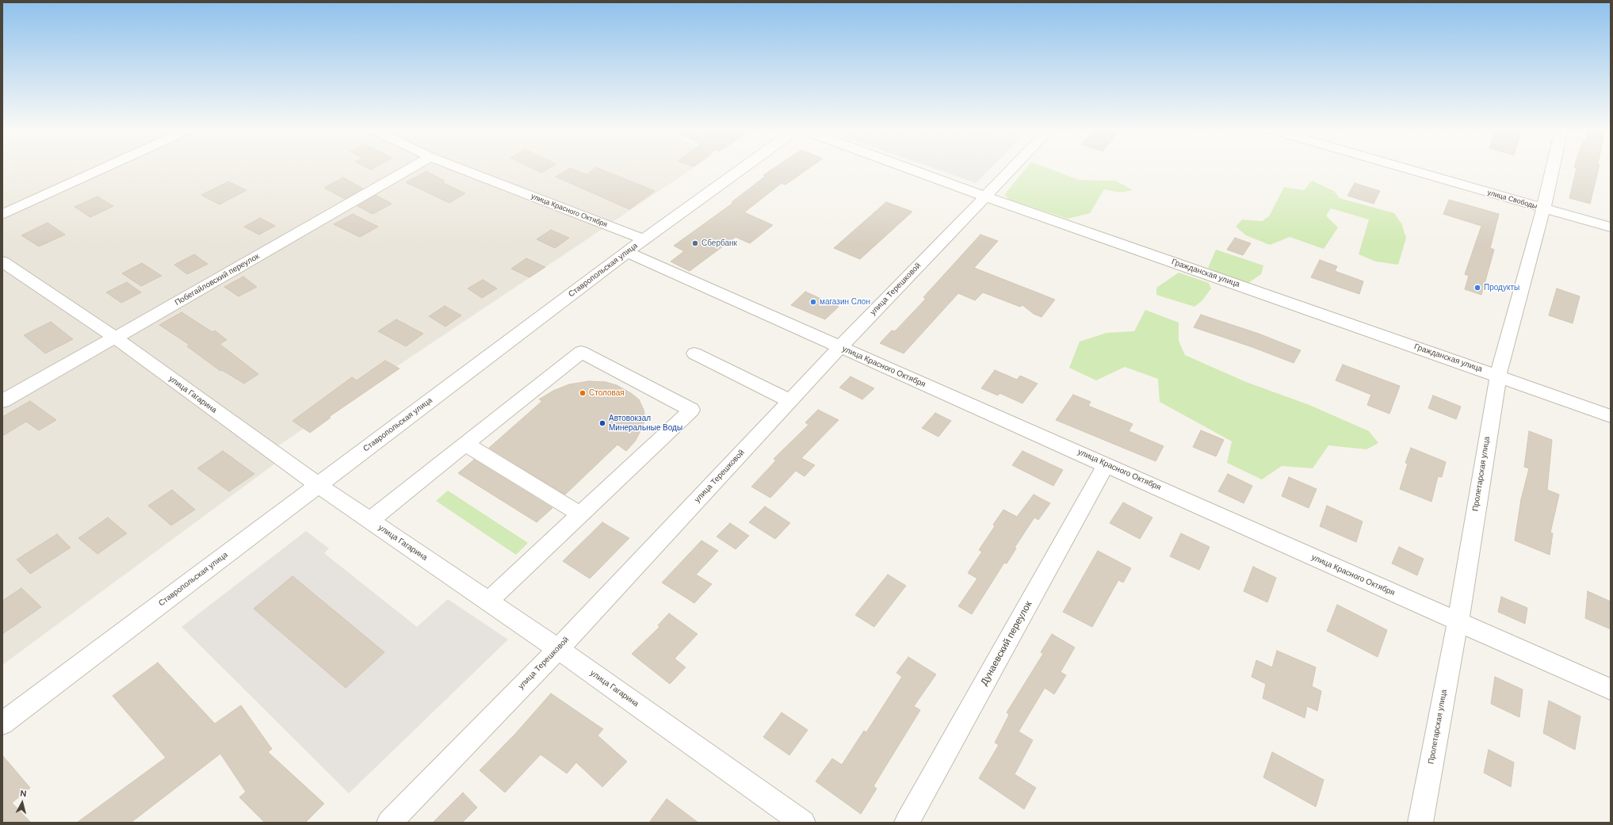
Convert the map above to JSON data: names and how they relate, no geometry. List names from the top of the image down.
{
  "streets": {
    "street": [
      "улица Свободы",
      "улица Красного Октября",
      "Ставропольская улица",
      "Гражданская улица",
      "Побегайловский переулок",
      "улица Терешковой",
      "улица Гагарина",
      "Пролетарская улица",
      "Дунаевский переулок"
    ]
  },
  "crossings": [
    ["улица Свободы", "Пролетарская улица"],
    ["улица Красного Октября", "Ставропольская улица"],
    ["улица Красного Октября", "улица Терешковой"],
    ["улица Красного Октября", "Пролетарская улица"],
    ["улица Красного Октября", "Дунаевский переулок"],
    ["Ставропольская улица", "улица Гагарина"],
    ["Гражданская улица", "улица Терешковой"],
    ["Гражданская улица", "Пролетарская улица"],
    ["Побегайловский переулок", "улица Гагарина"],
    ["улица Терешковой", "улица Гагарина"]
  ],
  "places": [
    "Сбербанк",
    "Продукты",
    "магазин Слон",
    "Столовая",
    "Автовокзал Минеральные Воды"
  ],
  "north": "top"
}
